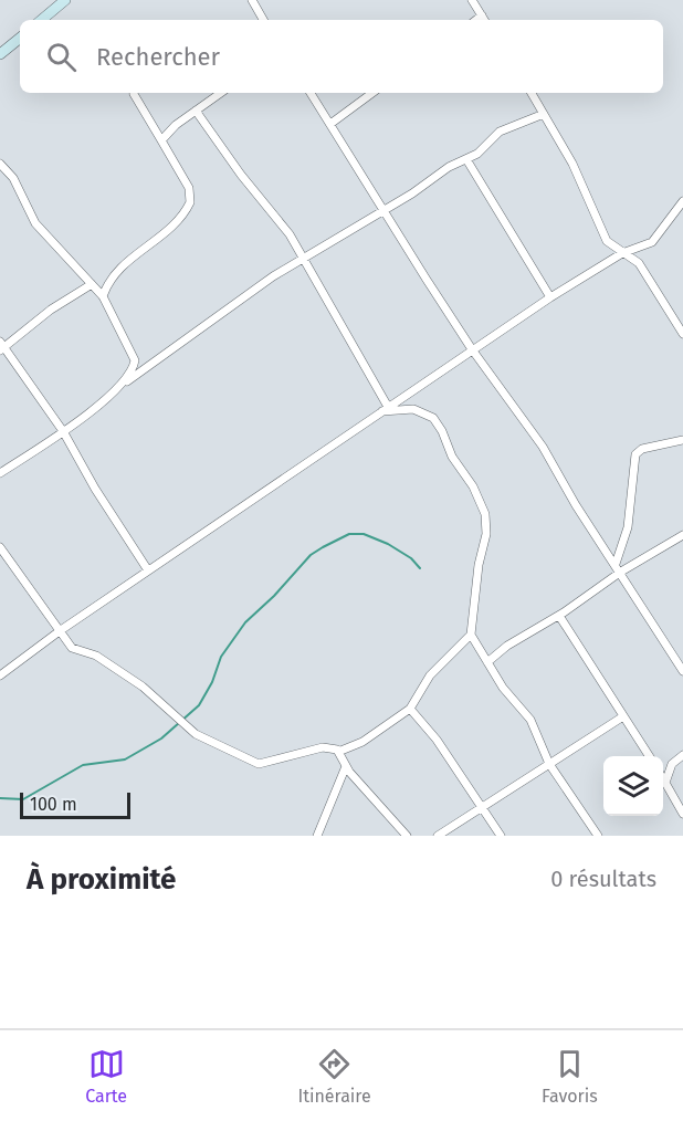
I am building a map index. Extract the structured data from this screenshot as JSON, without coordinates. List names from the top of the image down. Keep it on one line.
{"scale_bar":"100 m","page":{"search":"Rechercher","scale":"100 m","heading":["À proximité","0 résultats"],"nav":["Carte","Itinéraire","Favoris"]}}
